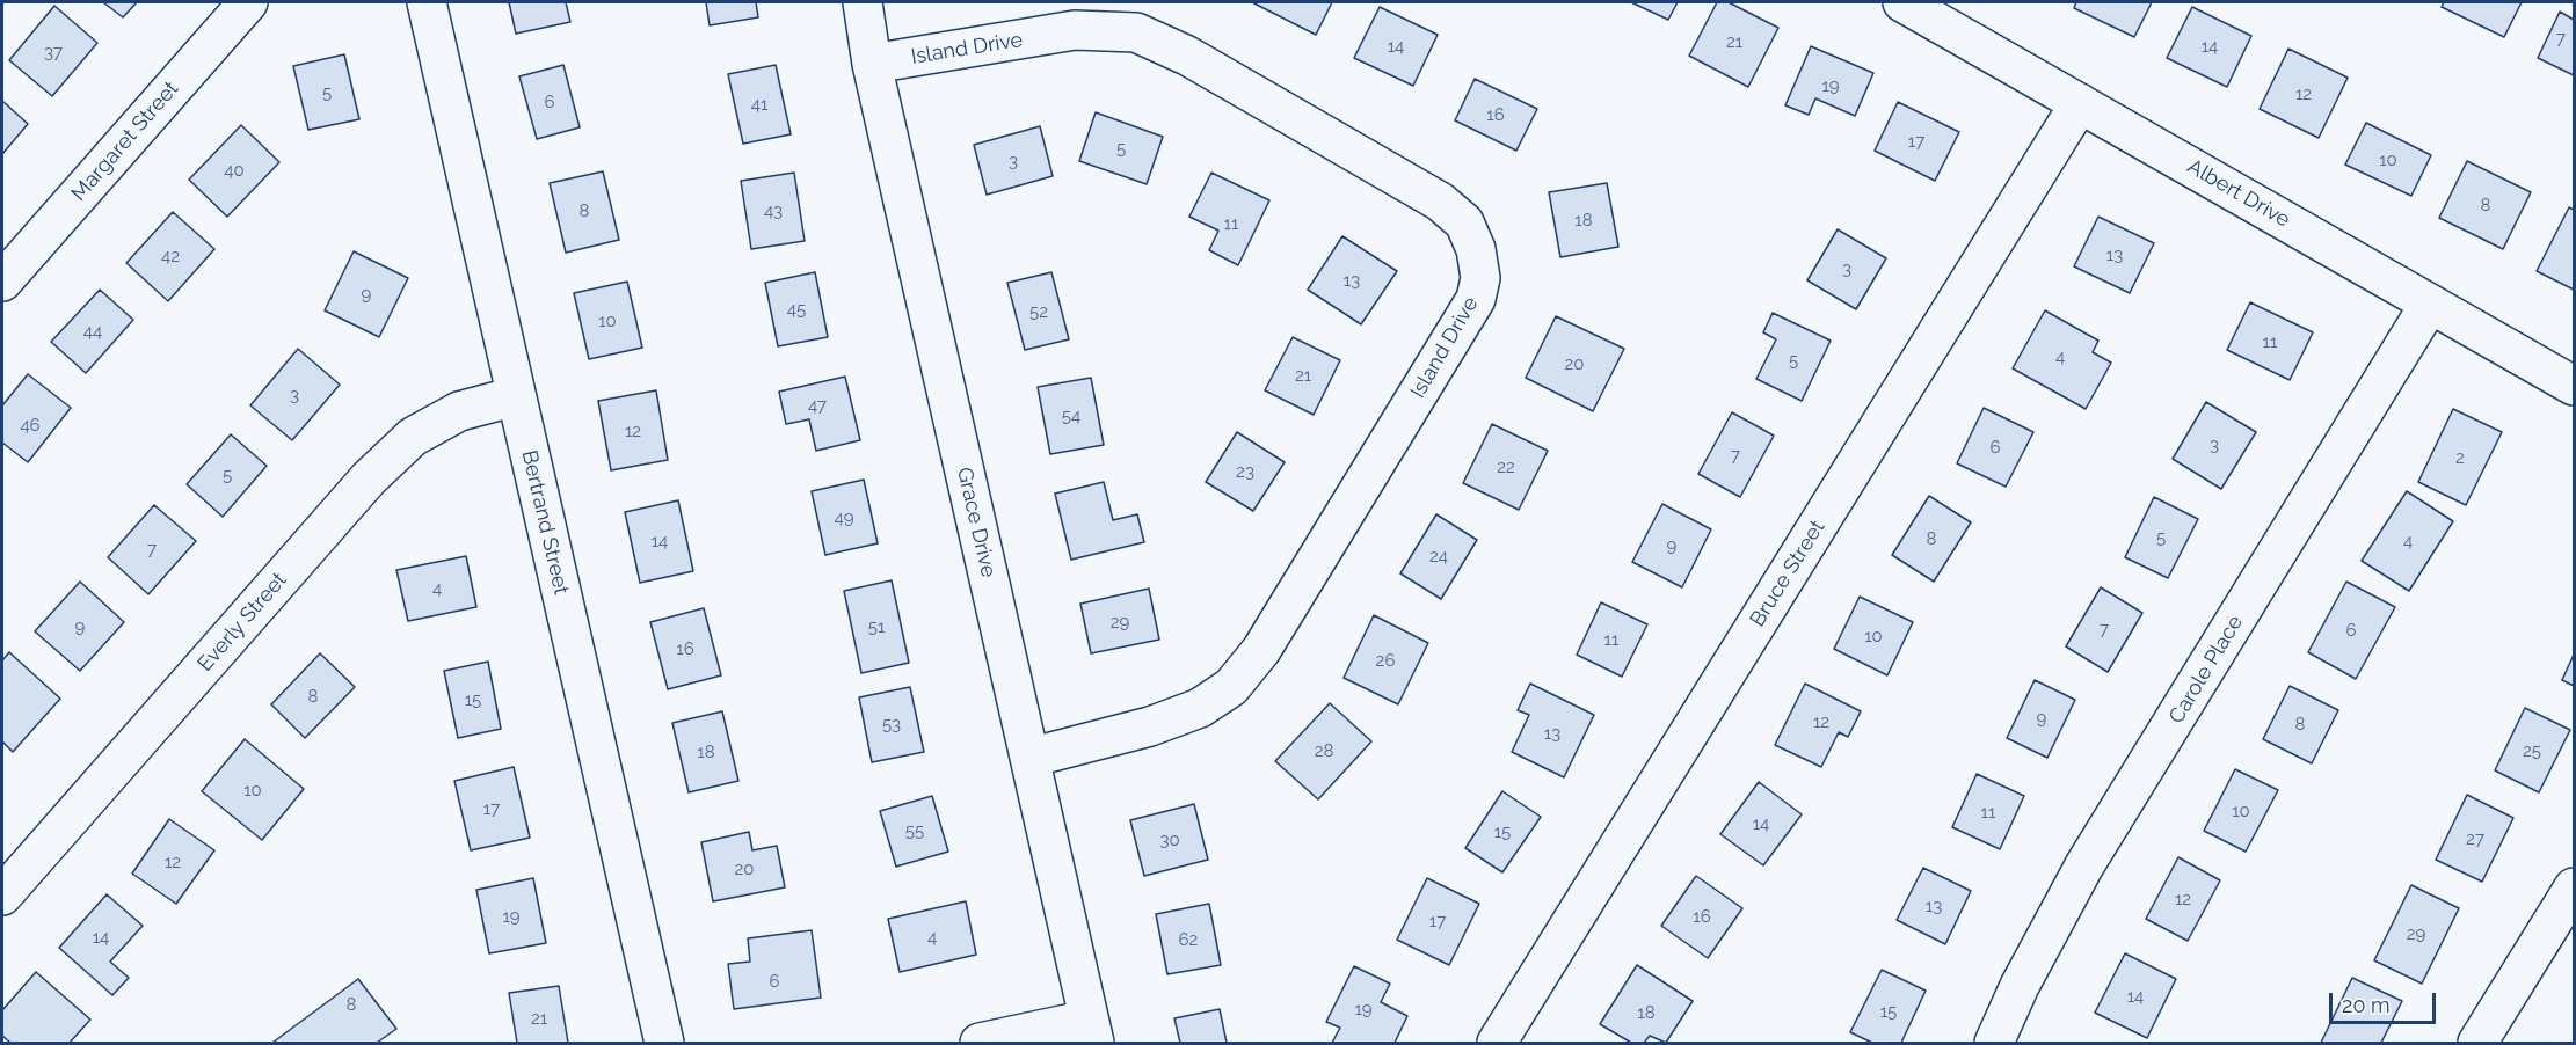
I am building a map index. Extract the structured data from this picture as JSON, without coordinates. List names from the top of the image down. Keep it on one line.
{"streets":{"street":["Island Drive","Margaret Street","Albert Drive","Bertrand Street","Grace Drive","Bruce Street","Everly Street","Carole Place"]},"crossings":[["Island Drive","Grace Drive"],["Albert Drive","Bruce Street"],["Albert Drive","Carole Place"],["Bertrand Street","Everly Street"]],"house_numbers":["7","21","14","14","37","19","5","12","6","41","16","17","5","10","3","40","8","8","43","18","11","13","42","3","13","9","45","52","10","44","11","4","5","20","21","3","47","54","46","12","3","6","7","2","22","23","5","49","5","8","14","4","9","7","24","4","29","9","51","7","6","10","11","16","26","8","15","9","12","53","8","13","28","25","18","10","17","10","11","14","55","15","27","30","12","20","12","13","19","16","17","29","14","4","62","6","14","8","19","15","18","21"],"scale_bar":"20 m"}
